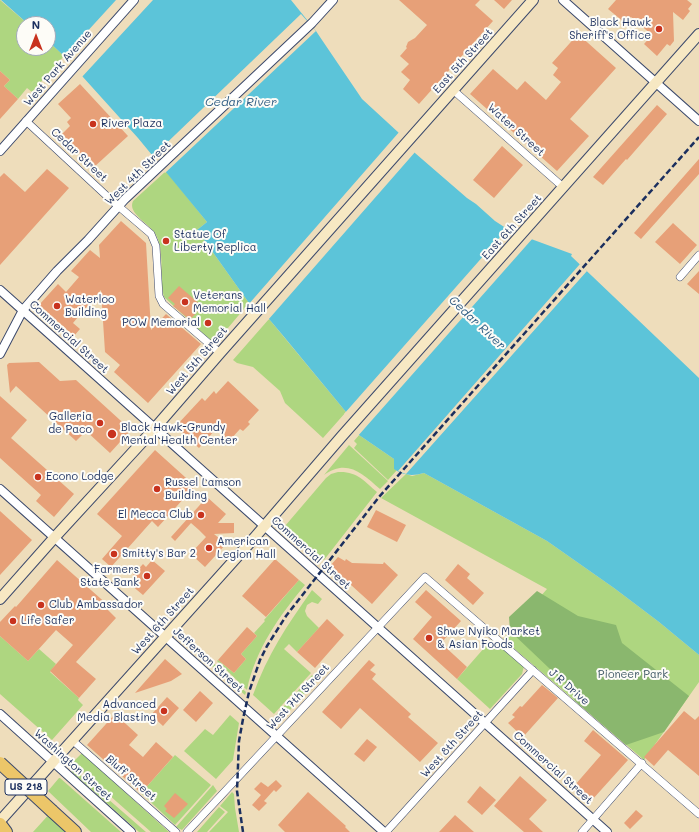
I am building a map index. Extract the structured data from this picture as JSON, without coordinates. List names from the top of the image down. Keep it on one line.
{"streets":{"highway":["US 218"],"main road":["East 5th Street","East 6th Street","West 5th Street","West 6th Street"],"street":["West Park Avenue","Water Street","Cedar Street","West 4th Street","Commercial Street","Jefferson Street","J R Drive","West 7th Street","West 8th Street","Washington Street","Bluff Street"]},"crossings":[["East 5th Street","Water Street"],["East 5th Street","West 5th Street"],["West Park Avenue","Cedar Street"],["Water Street","East 6th Street"],["Cedar Street","West 4th Street"],["Cedar Street","West 5th Street"],["West 4th Street","Commercial Street"],["East 6th Street","West 6th Street"],["Commercial Street","West 5th Street"],["Commercial Street","West 6th Street"],["Commercial Street","West 7th Street"],["Commercial Street","West 8th Street"],["West 5th Street","Jefferson Street"],["West 6th Street","Jefferson Street"],["West 6th Street","Washington Street"],["West 6th Street","Bluff Street"],["Jefferson Street","West 7th Street"],["Jefferson Street","West 8th Street"],["J R Drive","West 7th Street"],["J R Drive","West 8th Street"]],"water":["Cedar River"],"parks":["Pioneer Park"],"places":["Black Hawk Sheriff's Office","River Plaza","Statue Of Liberty Replica","Veterans Memorial Hall","Waterloo Building","POW Memorial","Galleria de Paco","Black Hawk-Grundy Mental Health Center","Econo Lodge","Russel Lamson Building","El Mecca Club","American Legion Hall","Smitty's Bar 2","Farmers State Bank","Club Ambassador","Life Safer","Shwe Nyiko Market & Asian Foods","Advanced Media Blasting"],"north":"top"}
